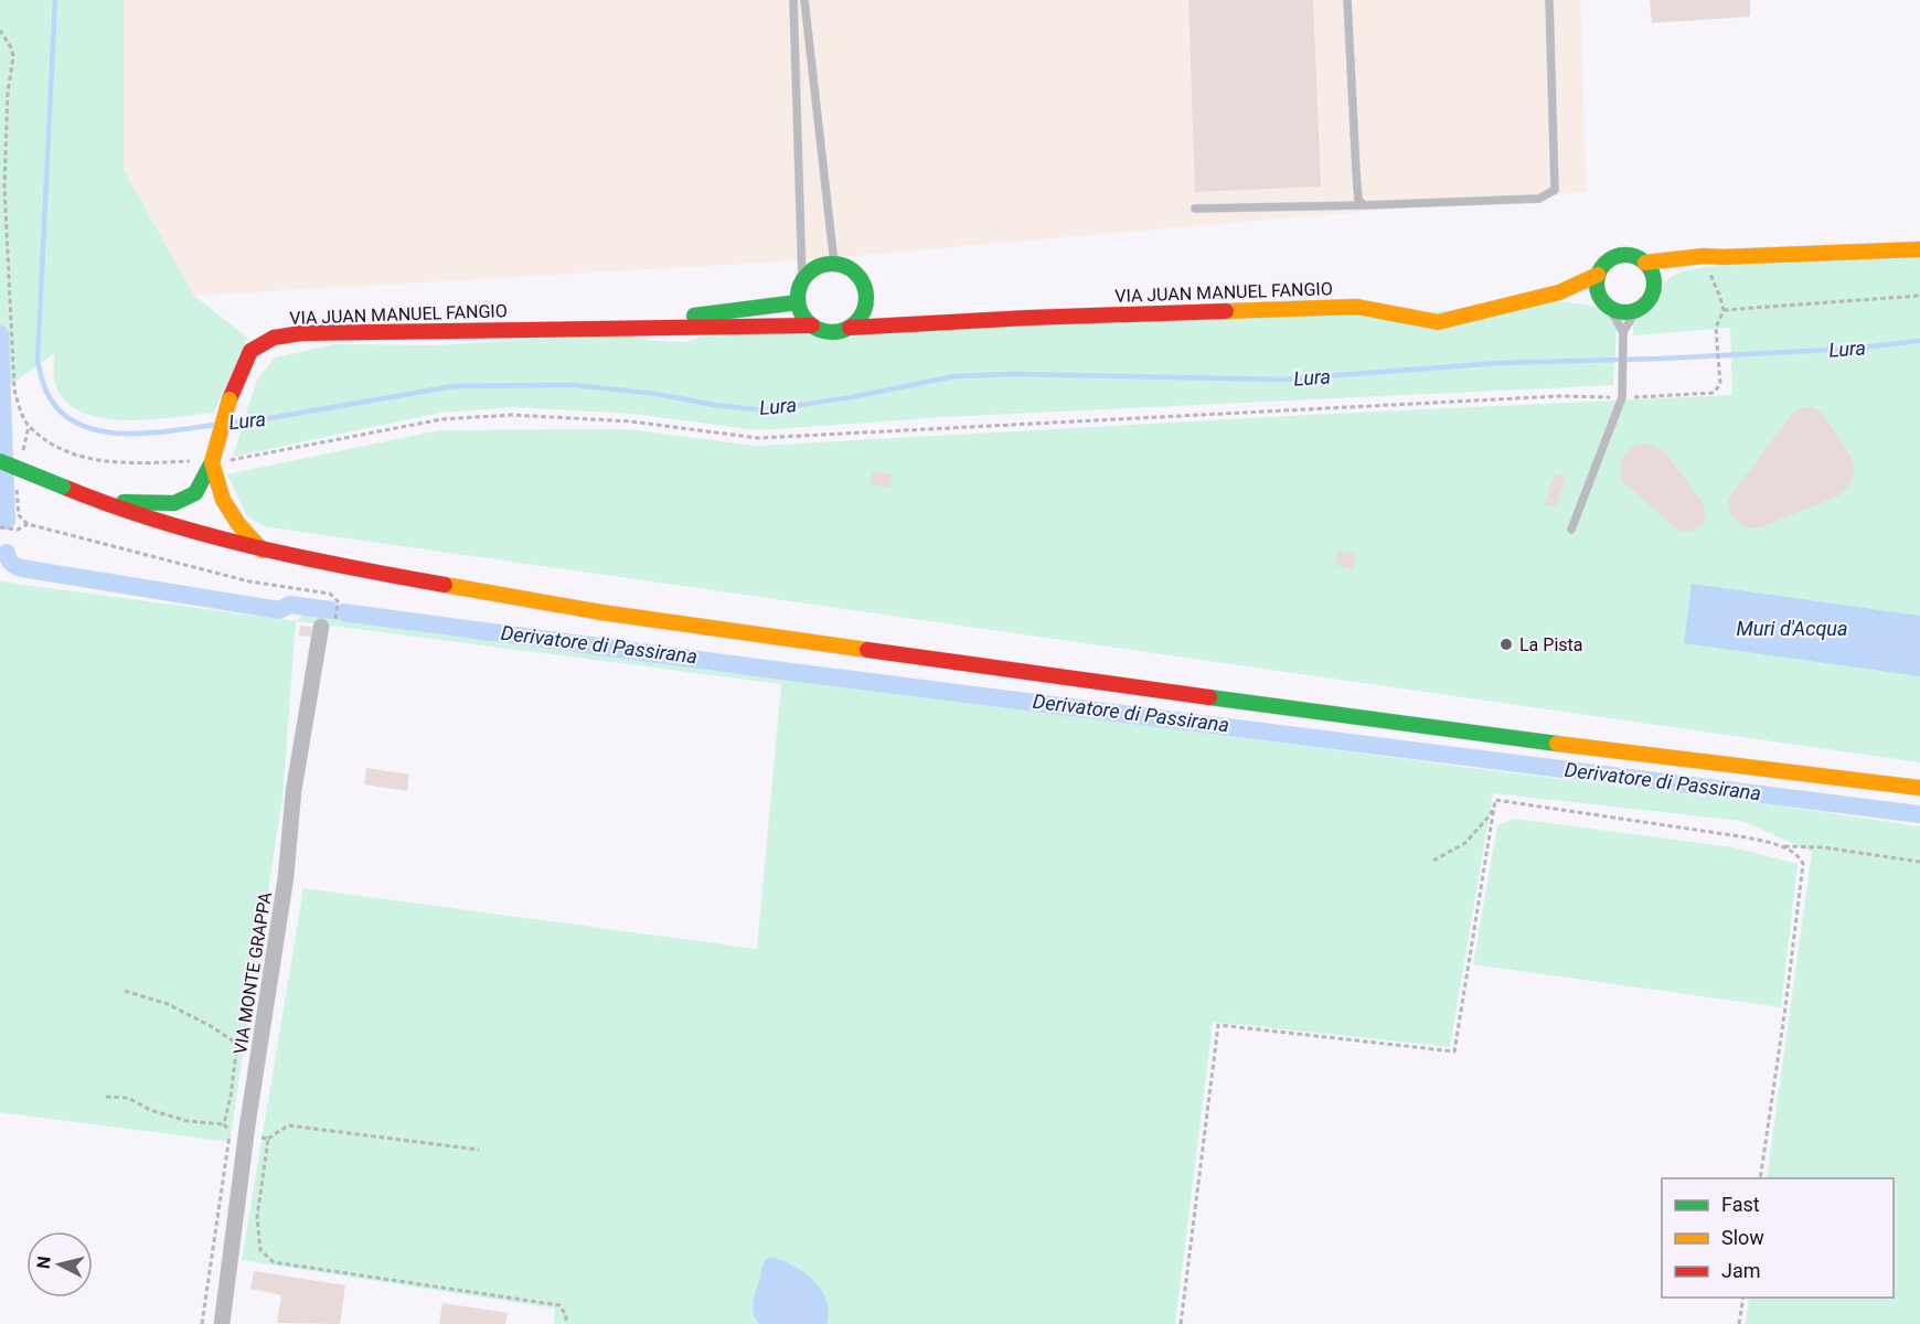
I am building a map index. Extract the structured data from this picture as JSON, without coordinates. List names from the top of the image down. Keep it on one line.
{"streets":{"street":["VIA JUAN MANUEL FANGIO","VIA MONTE GRAPPA"]},"water":["Lura","Muri d'Acqua","Derivatore di Passirana"],"places":["La Pista"],"legend":["Fast","Slow","Jam"],"north":"left"}
